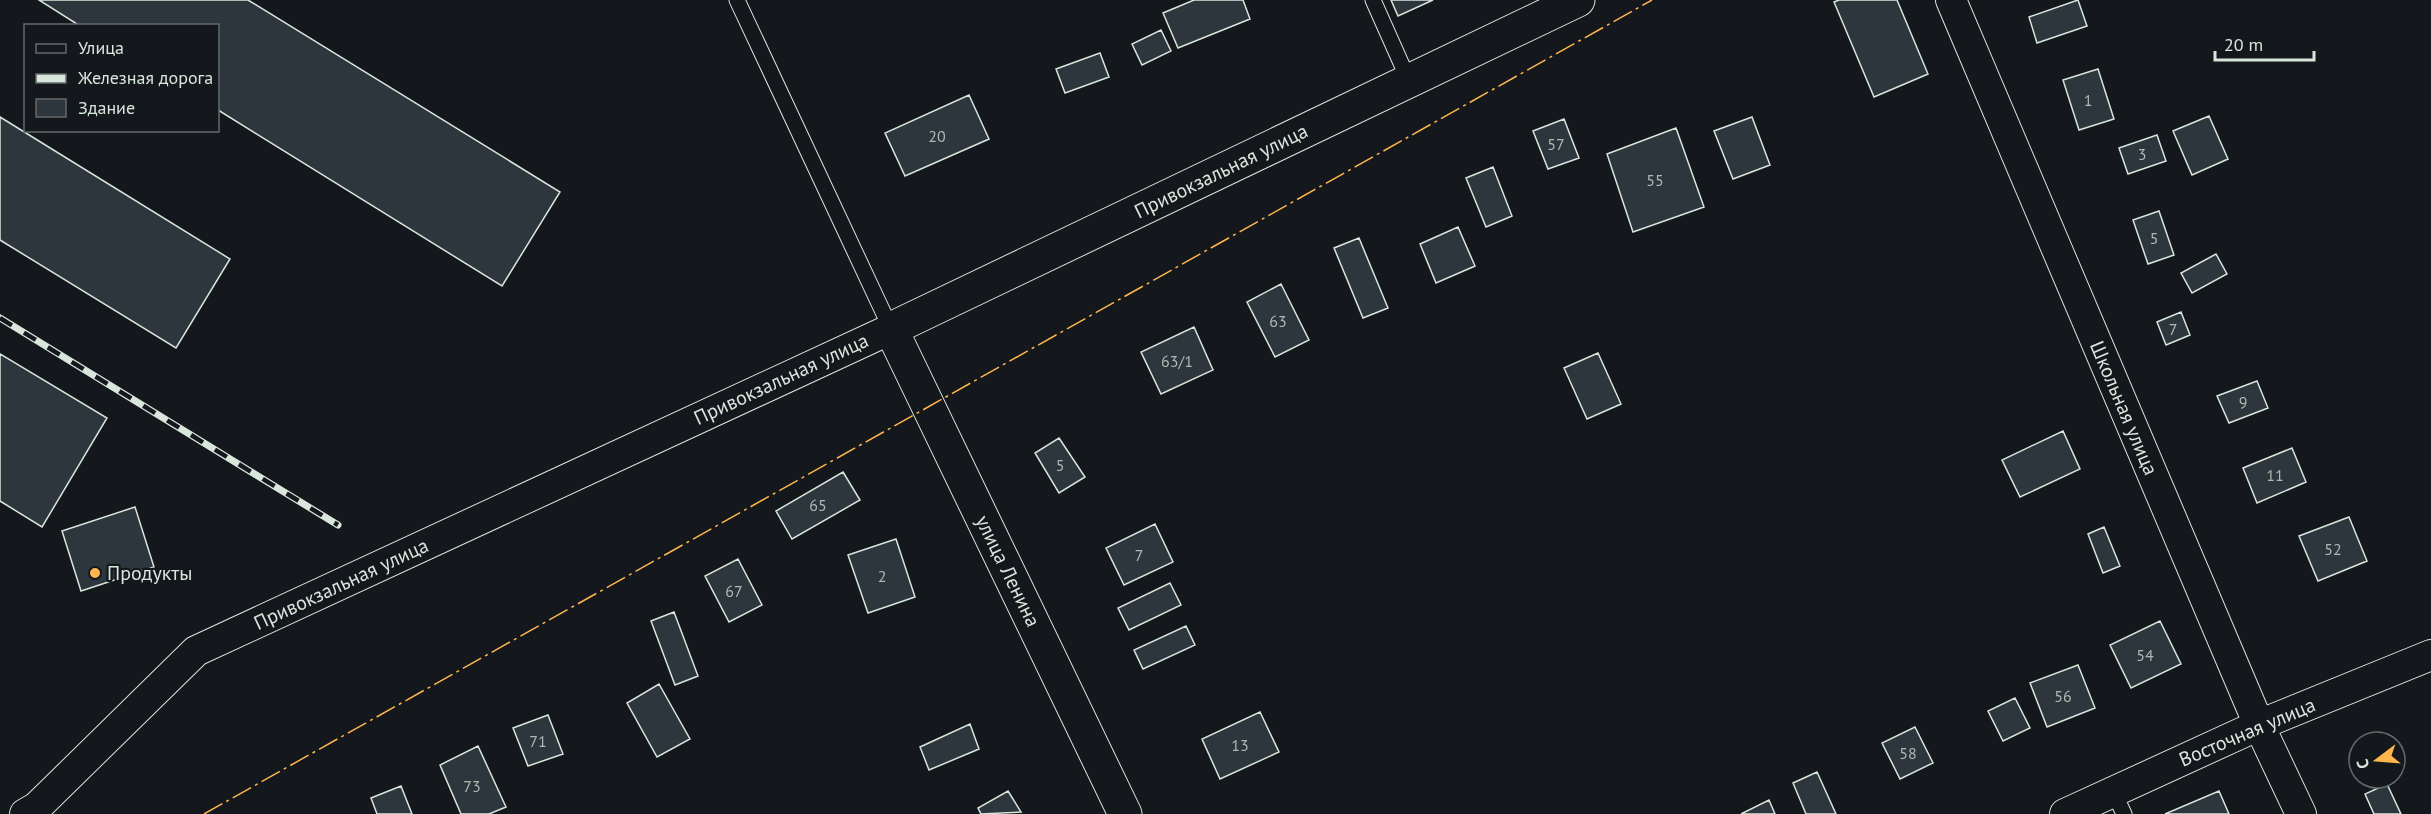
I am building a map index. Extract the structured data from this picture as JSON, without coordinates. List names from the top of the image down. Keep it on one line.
{"streets":{"street":["Привокзальная улица","Школьная улица","улица Ленина","Восточная улица"]},"crossings":[["Привокзальная улица","улица Ленина"],["Школьная улица","Восточная улица"]],"places":["Продукты"],"house_numbers":["1","20","57","3","55","5","63","7","63/1","9","5","11","65","52","7","2","67","54","56","71","13","58","73"],"legend":["Улица","Железная дорога","Здание"],"scale_bar":"20 m","north":"left"}
